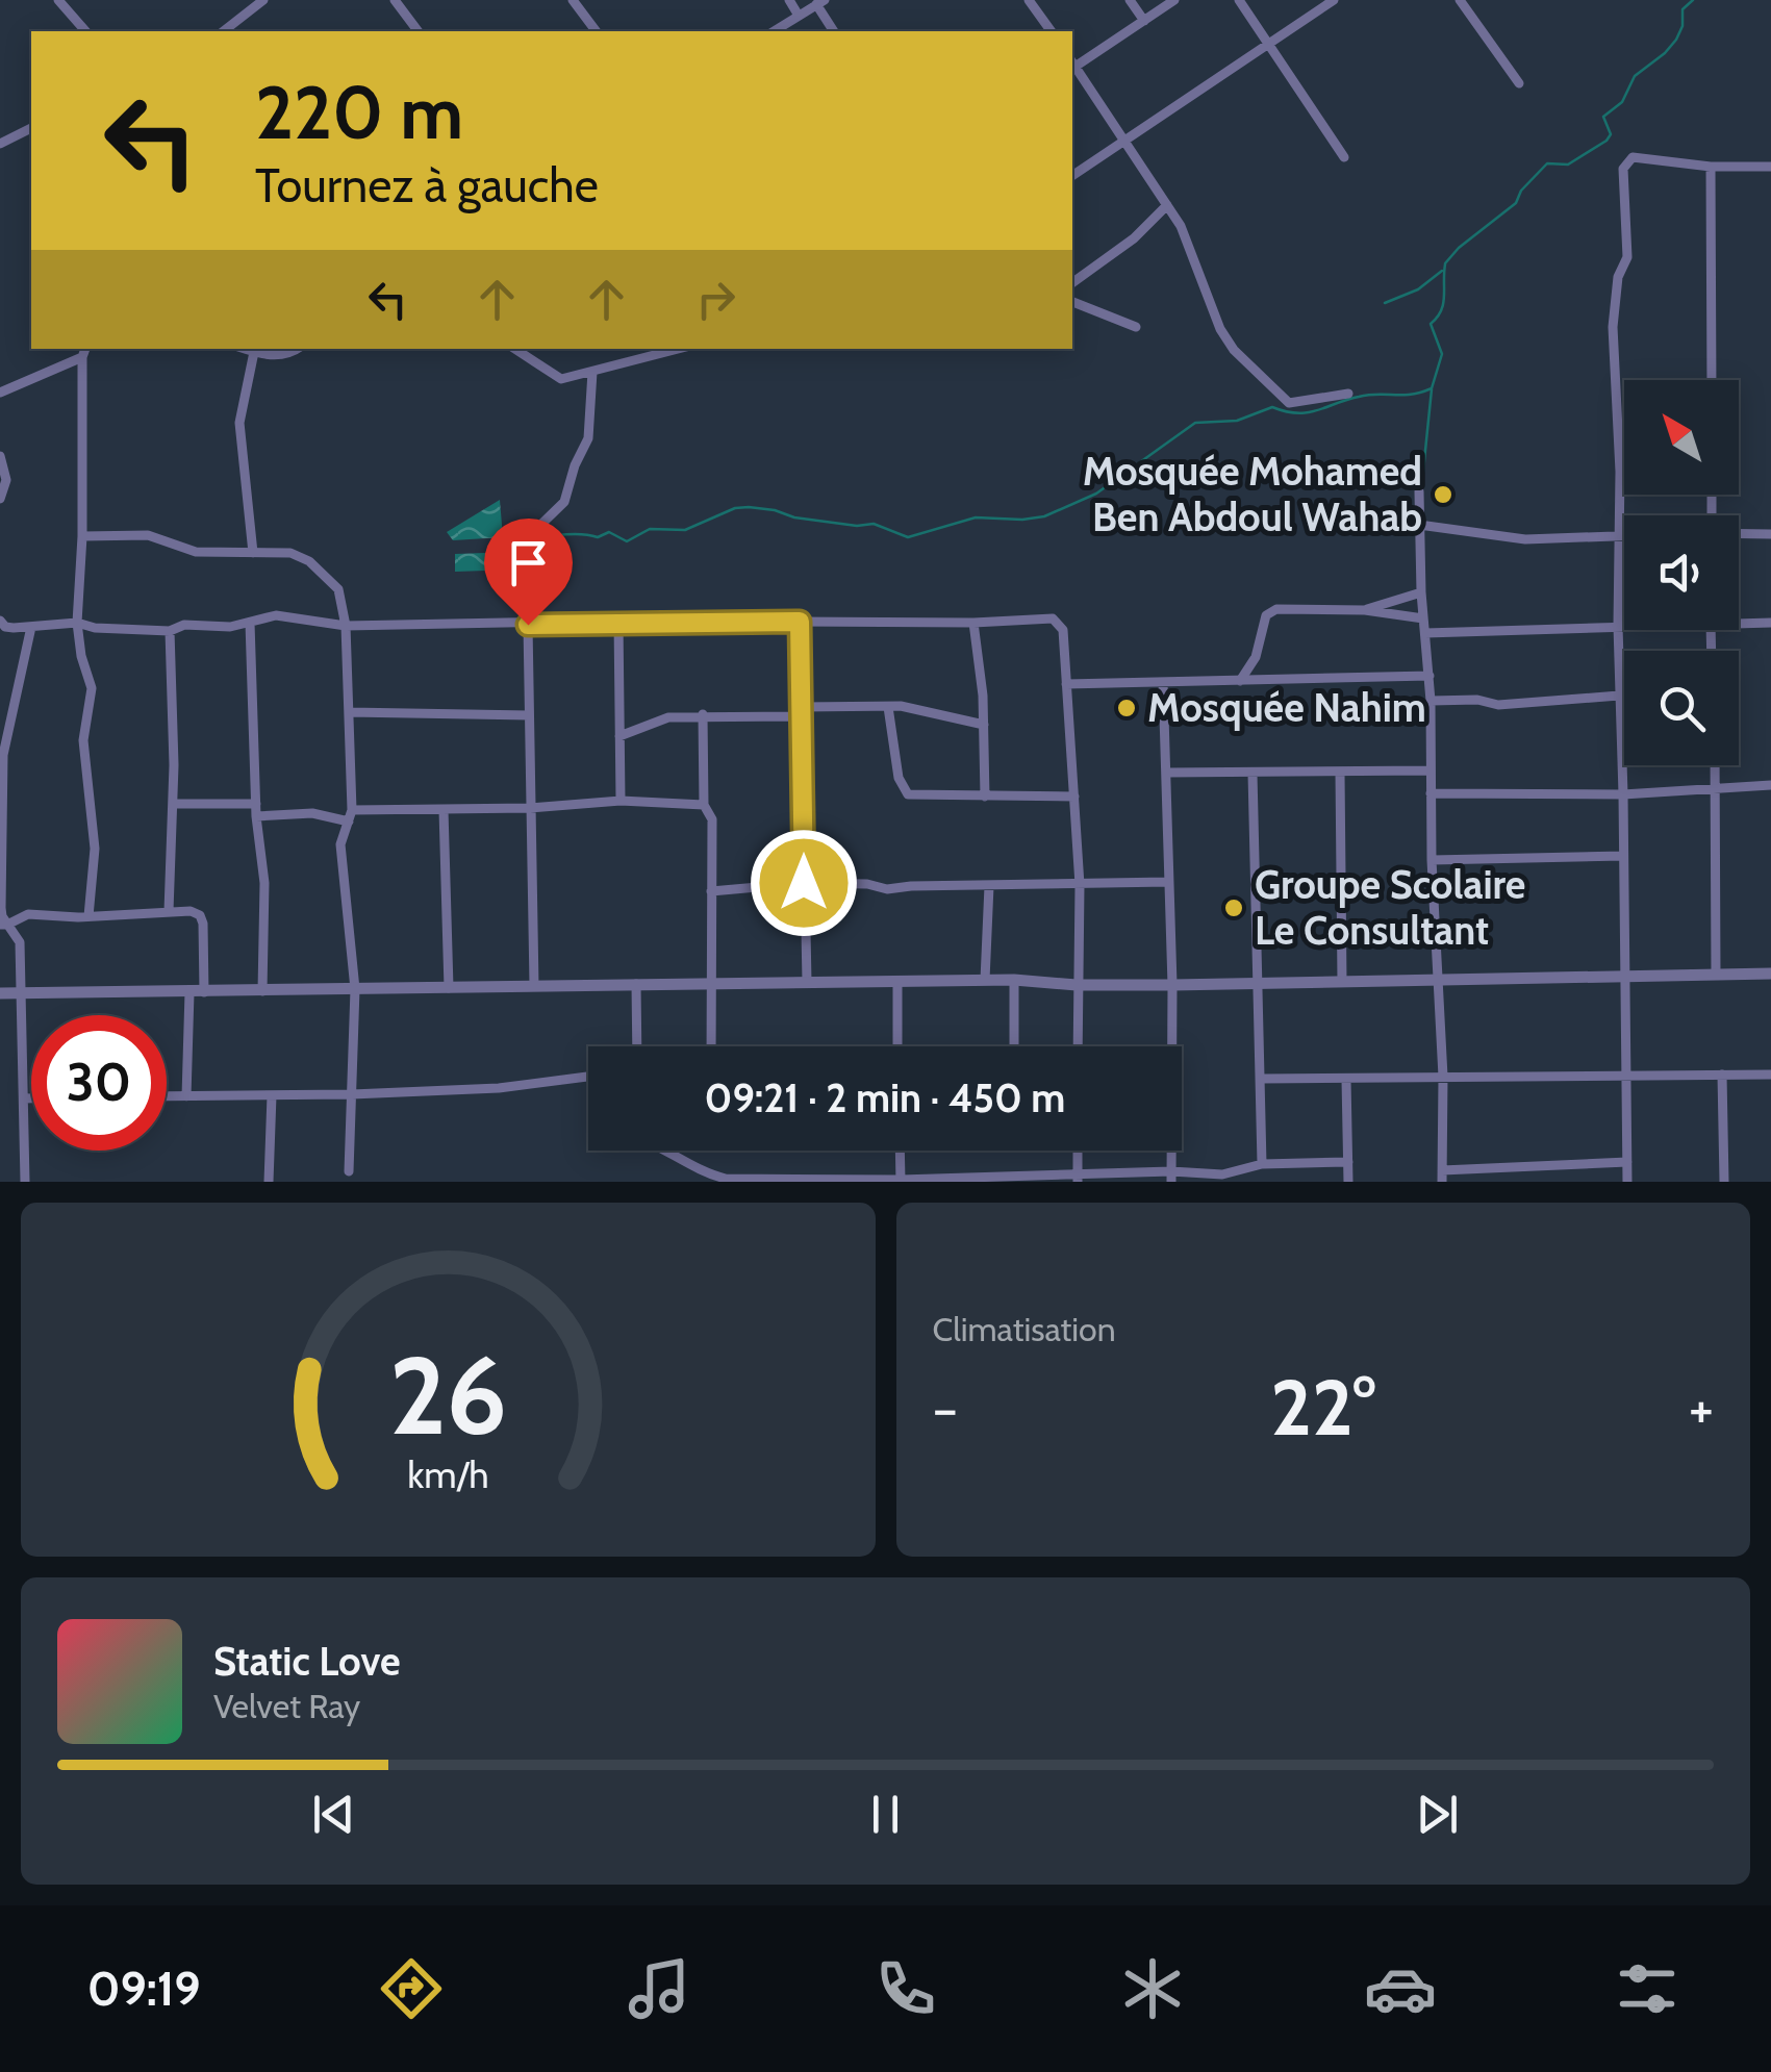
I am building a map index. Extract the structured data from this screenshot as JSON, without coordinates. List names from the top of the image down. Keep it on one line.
{"places":["Mosquée Mohamed Ben Abdoul Wahab","Mosquée Nahim","Groupe Scolaire Le Consultant"],"north":"top left","page":{"turn":["220 m","Tournez à gauche"],"limit":"30","trip":"09:21 · 2 min · 450 m","tile":"Climatisation","heat":["−","22°","+"],"song":["Static Love","Velvet Ray"],"tabs":"09:19","gauge":["26","km/h"]}}
